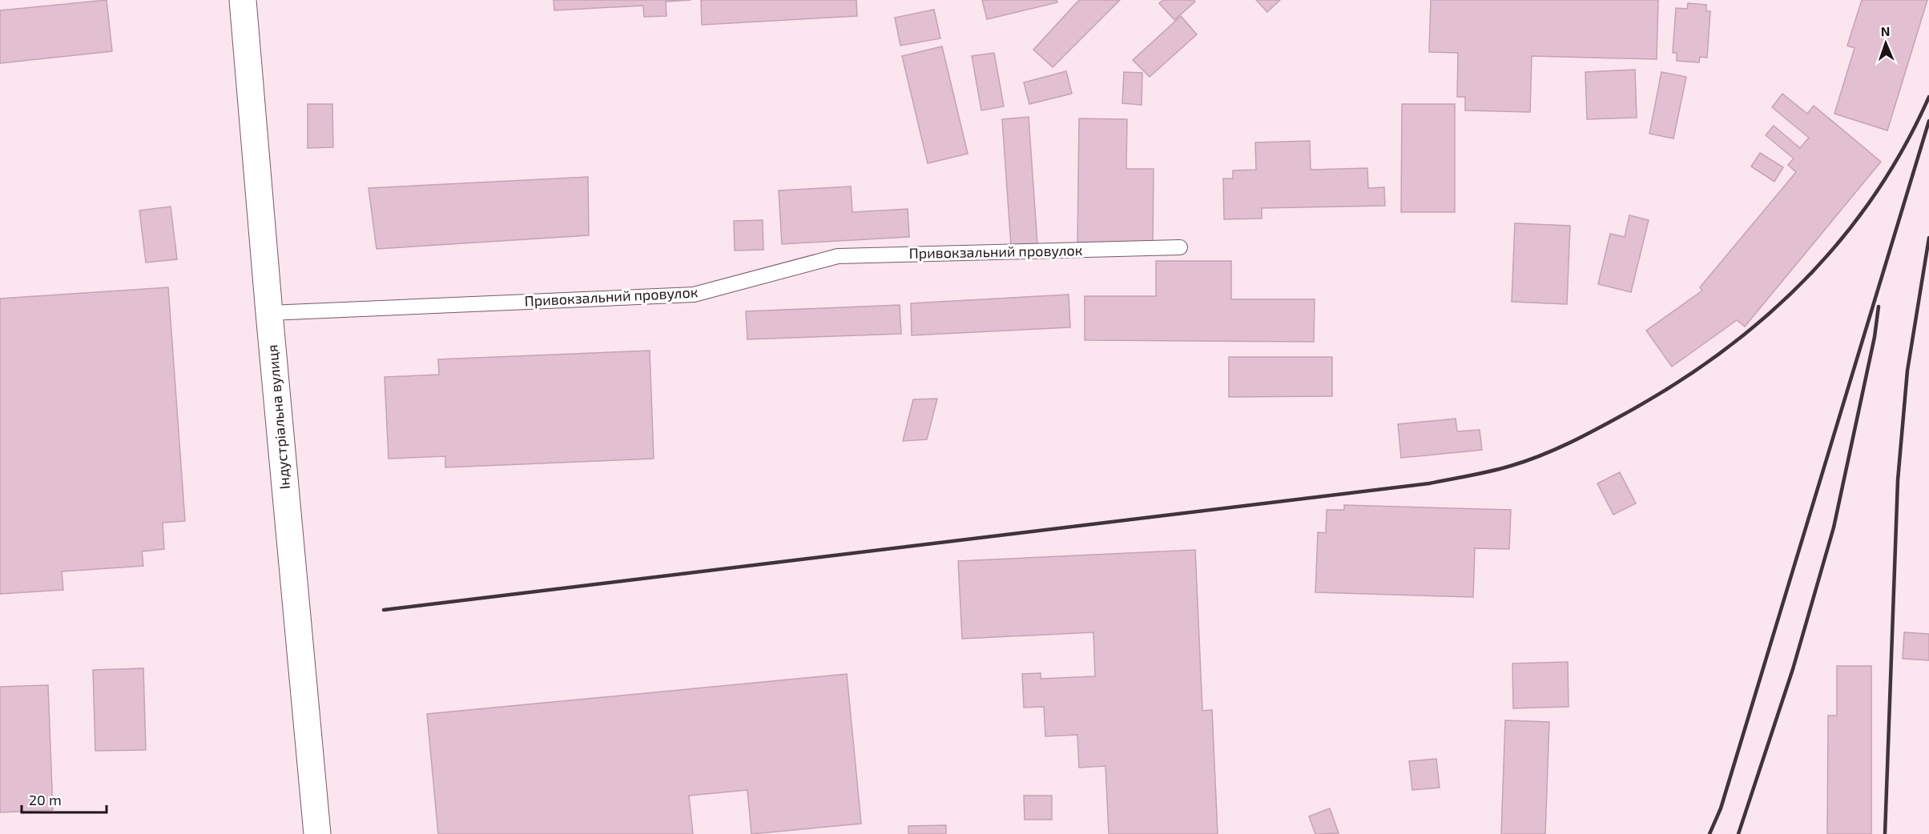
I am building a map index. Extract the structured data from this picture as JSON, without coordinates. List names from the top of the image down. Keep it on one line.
{"streets":{"street":["Індустріальна вулиця"],"lane":["Привокзальний провулок"]},"crossings":[["Привокзальний провулок","Індустріальна вулиця"]],"scale_bar":"20 m","north":"top"}
